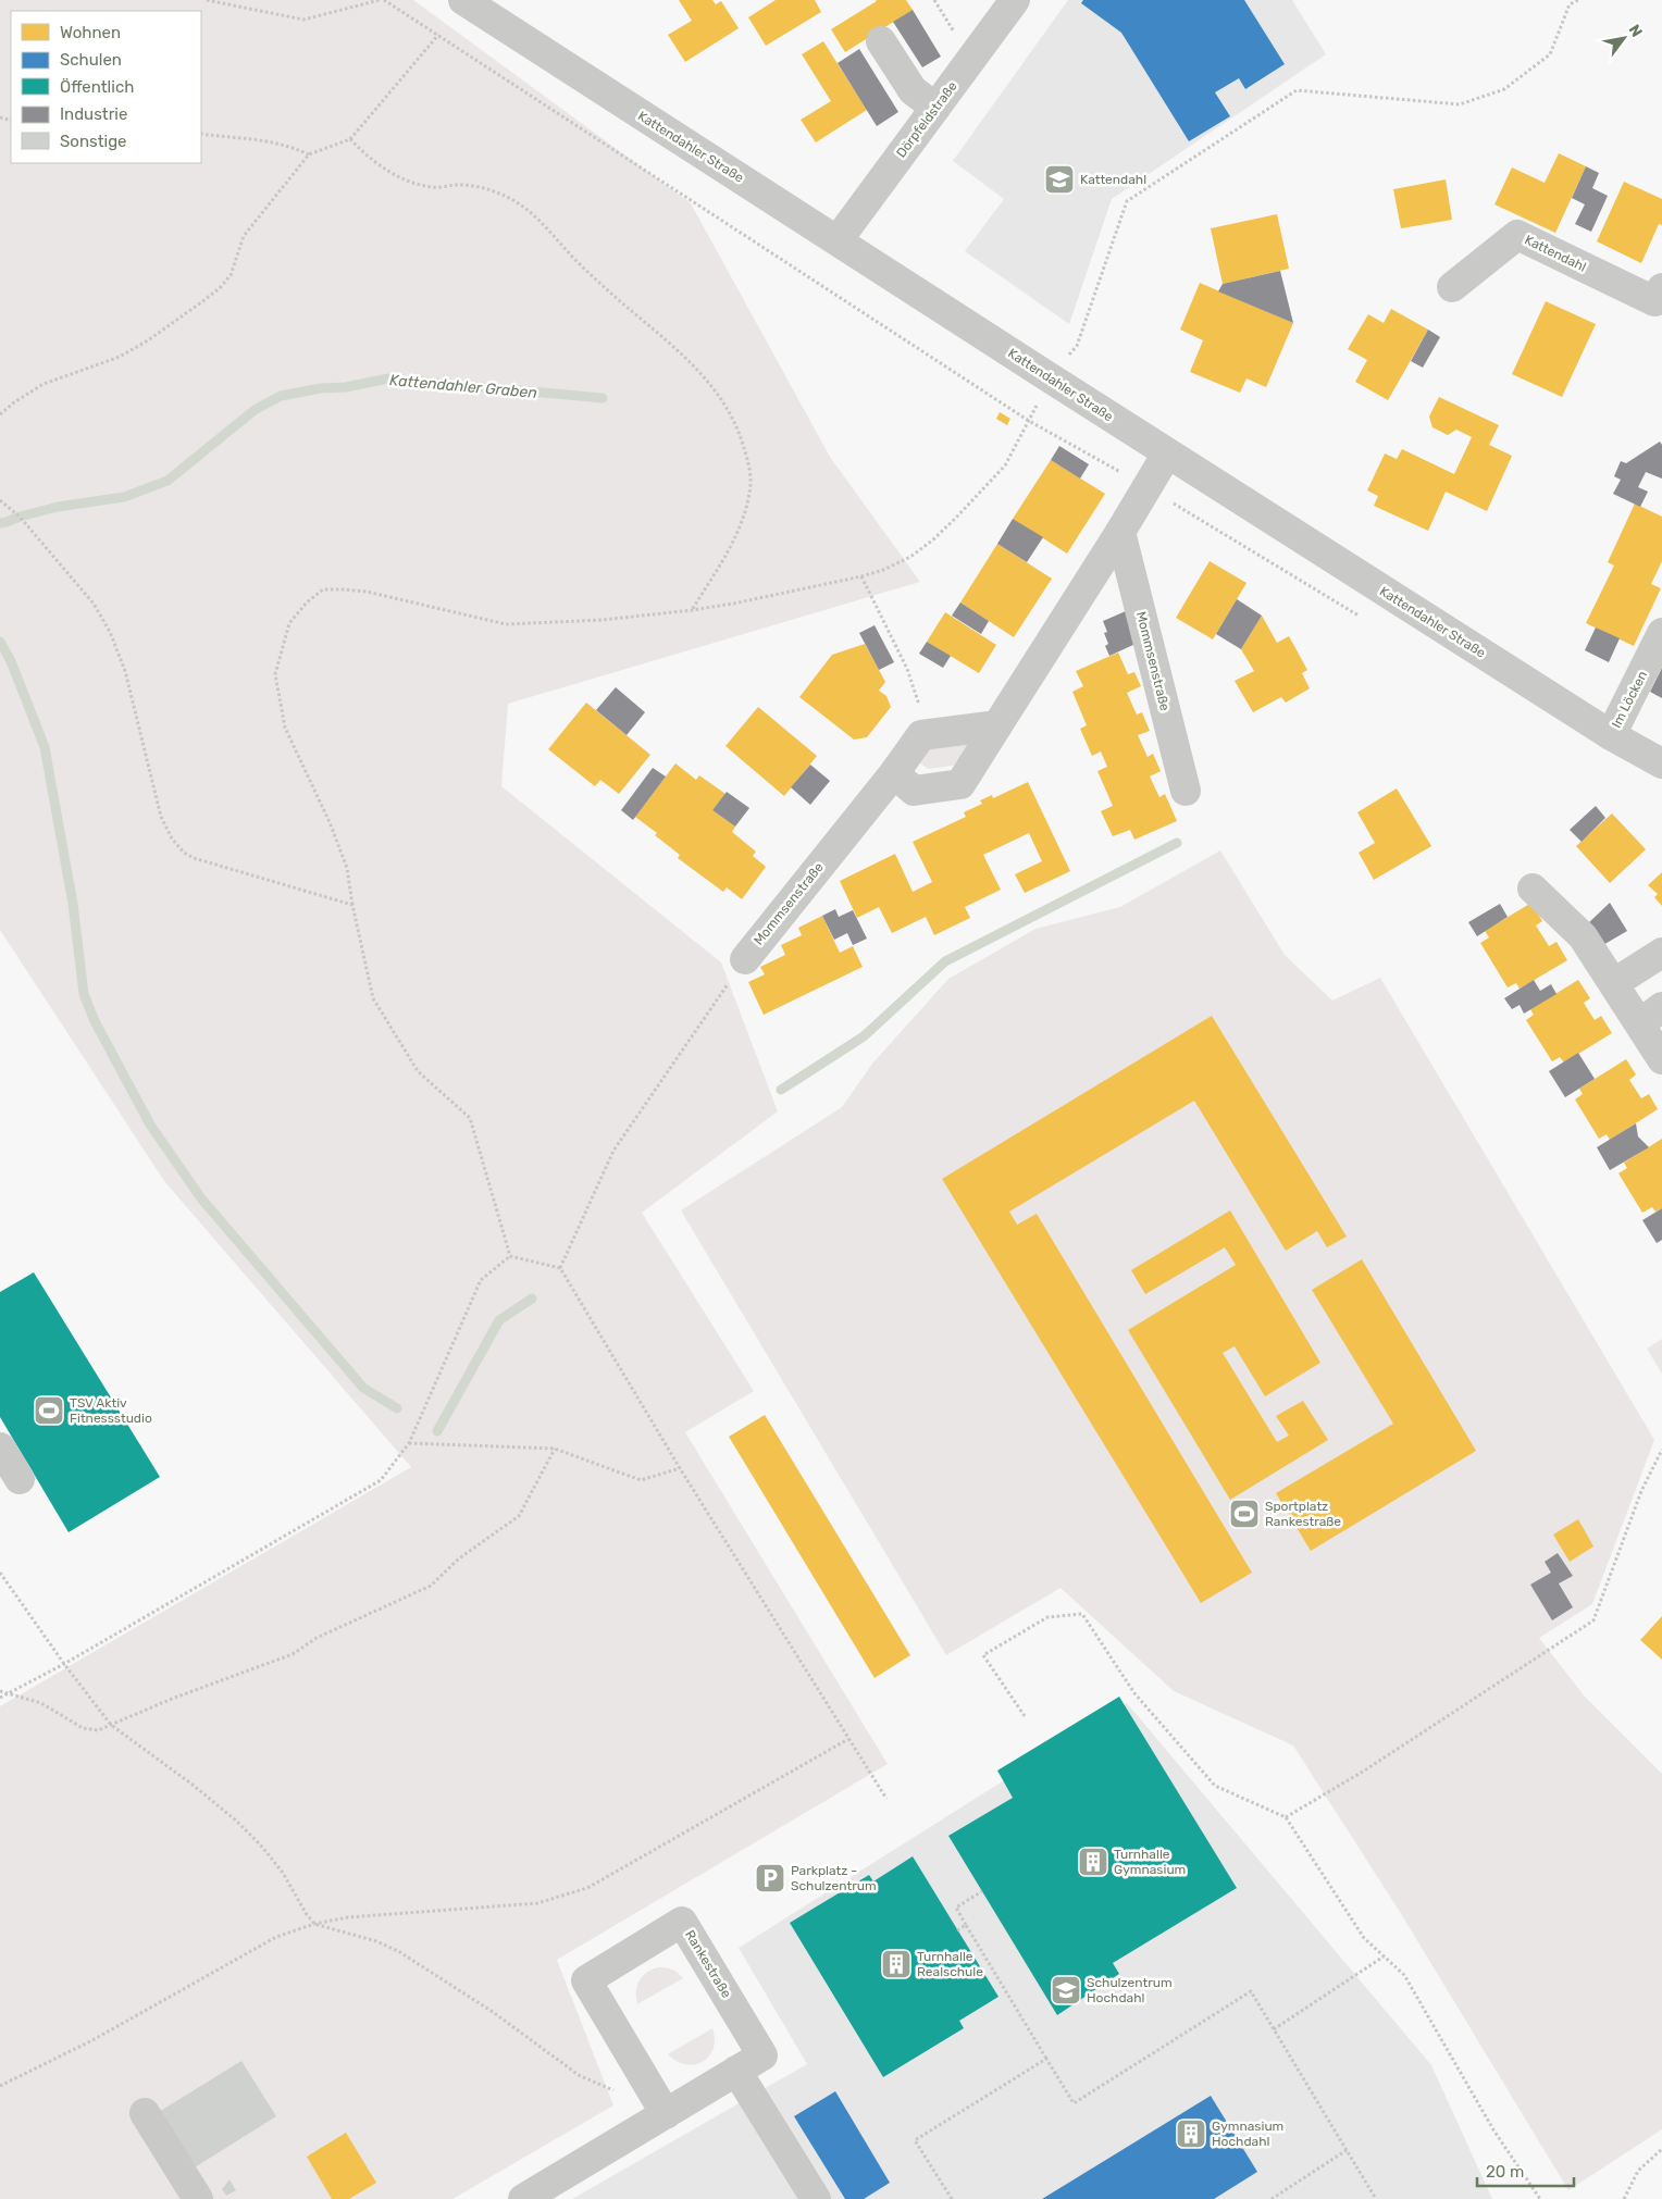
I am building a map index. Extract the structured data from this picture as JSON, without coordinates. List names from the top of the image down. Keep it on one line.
{"streets":{"street":["Dörpfeldstraße","Kattendahler Straße","Kattendahl","Mommsenstraße","Im Löcken","Rankestraße"]},"crossings":[["Dörpfeldstraße","Kattendahler Straße"],["Kattendahler Straße","Im Löcken"]],"water":["Kattendahler Graben"],"places":{"school or university":["Kattendahl","Schulzentrum Hochdahl"],"sports":["TSV Aktiv Fitnessstudio","Sportplatz Rankestraße"],"building":["Turnhalle Gymnasium","Turnhalle Realschule","Gymnasium Hochdahl"],"parking":["Parkplatz - Schulzentrum"]},"legend":["Wohnen","Schulen","Öffentlich","Industrie","Sonstige"],"scale_bar":"20 m","north":"top right"}
